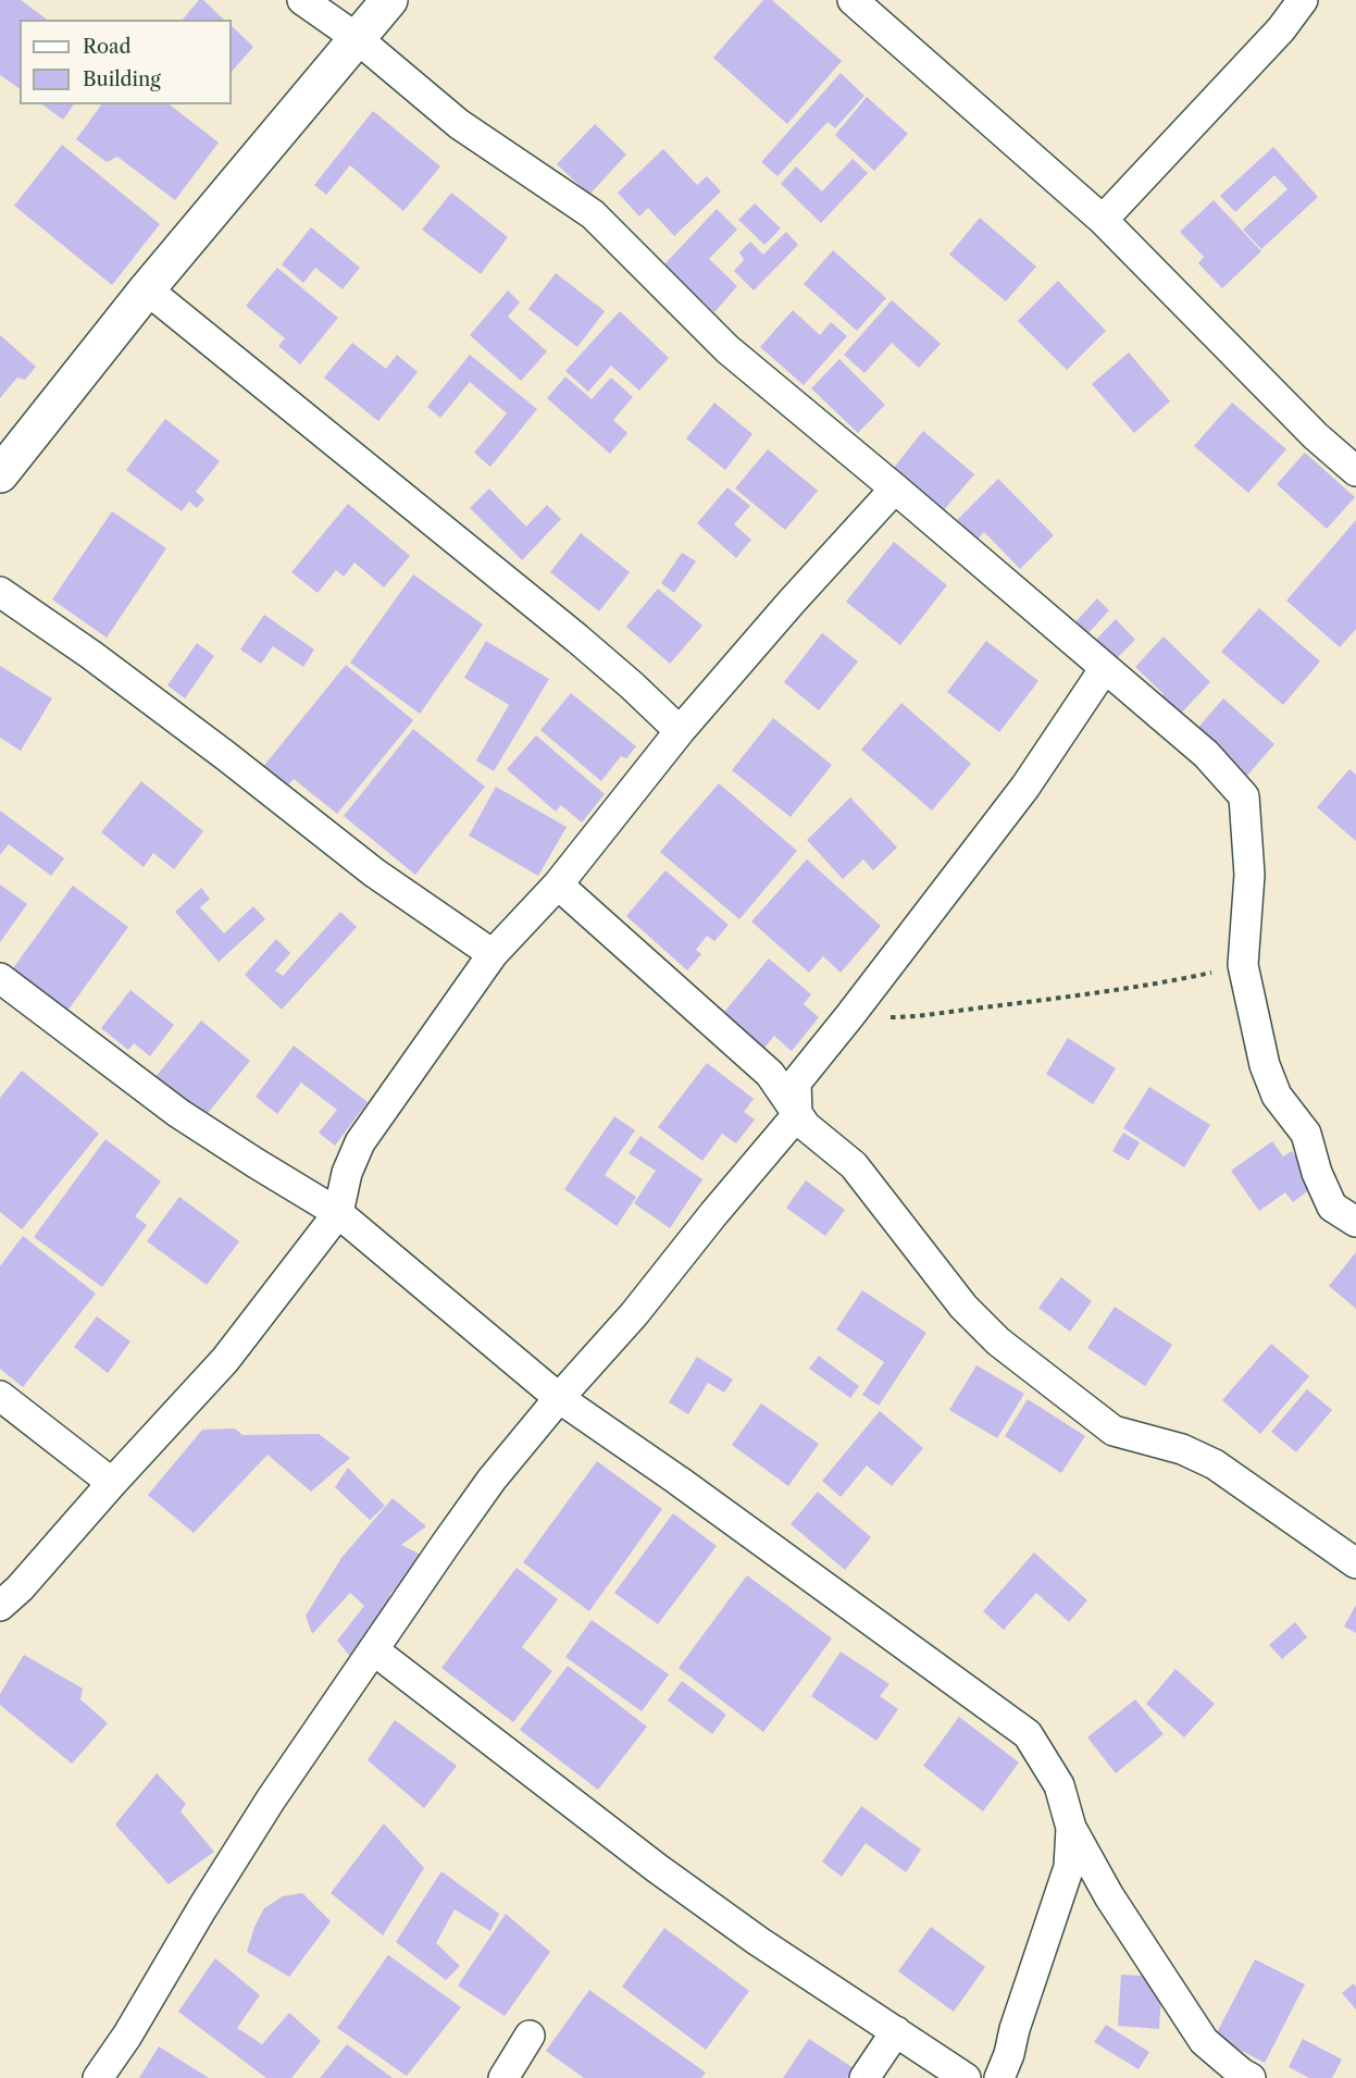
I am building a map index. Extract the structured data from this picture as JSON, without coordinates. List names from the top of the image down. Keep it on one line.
{"legend":["Road","Building"]}
